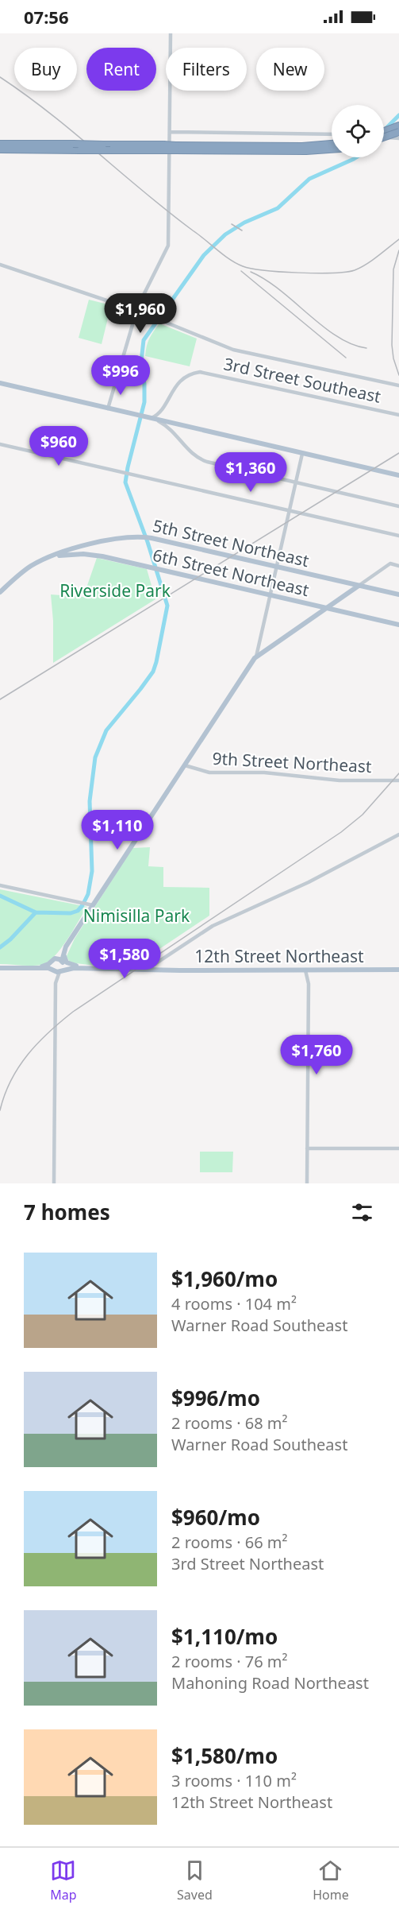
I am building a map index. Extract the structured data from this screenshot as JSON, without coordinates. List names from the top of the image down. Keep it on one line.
{"streets":{"main road":["5th Street Northeast","6th Street Northeast","12th Street Northeast"],"street":["3rd Street Southeast","9th Street Northeast"]},"crossings":[["5th Street Northeast","6th Street Northeast"]],"parks":["Riverside Park","Nimisilla Park"],"page":{"status":"07:56","chip":["Buy","Rent","Filters","New"],"price":["$1,960","$996","$960","$1,360","$1,110","$1,580","$1,760"],"heading":"7 homes","list":[{"name":"$1,960/mo","note":"4 rooms · 104 m² · Warner Road Southeast"},{"name":"$996/mo","note":"2 rooms · 68 m² · Warner Road Southeast"},{"name":"$960/mo","note":"2 rooms · 66 m² · 3rd Street Northeast"},{"name":"$1,110/mo","note":"2 rooms · 76 m² · Mahoning Road Northeast"},{"name":"$1,580/mo","note":"3 rooms · 110 m² · 12th Street Northeast"}],"tabs":["Map","Saved","Home"]}}
